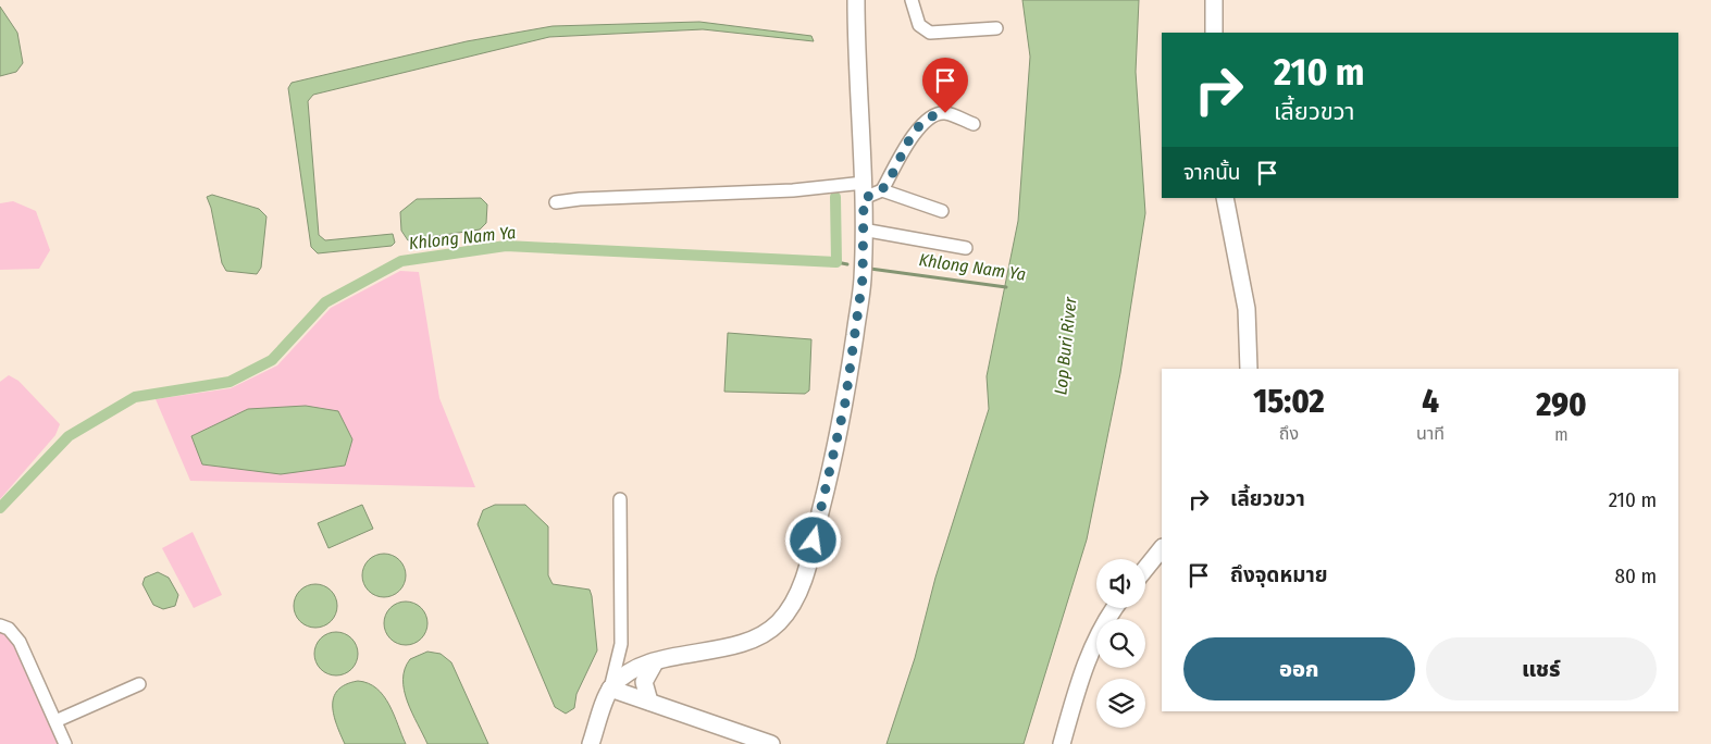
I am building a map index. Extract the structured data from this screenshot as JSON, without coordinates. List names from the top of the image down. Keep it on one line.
{"water":["Khlong Nam Ya","Lop Buri River"],"page":{"turn":["210 m","เลี้ยวขวา"],"then":"จากนั้น","eta":["15:02","ถึง","4","นาที","290","m"],"list":[{"name":"เลี้ยวขวา","value":"210 m"},{"name":"ถึงจุดหมาย","value":"80 m"}],"buttons":["ออก","แชร์"]}}
